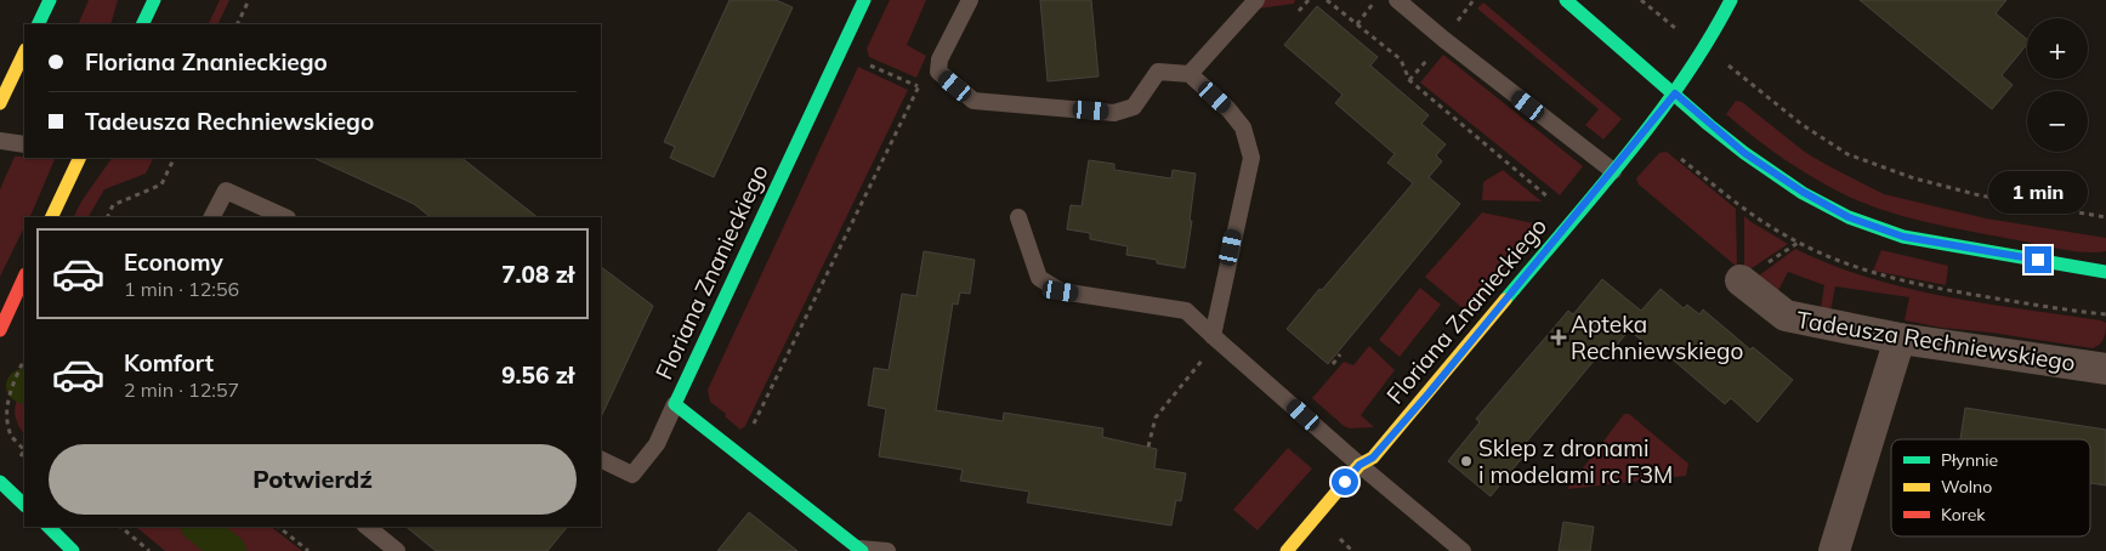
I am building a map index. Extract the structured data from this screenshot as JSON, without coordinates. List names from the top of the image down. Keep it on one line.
{"streets":{"street":["Floriana Znanieckiego","Tadeusza Rechniewskiego"]},"places":{"health":["Apteka Rechniewskiego"],"other":["Sklep z dronami i modelami rc F3M"]},"legend":["Płynnie","Wolno","Korek"],"page":{"map_buttons":["+","−"],"banner":["Floriana Znanieckiego","Tadeusza Rechniewskiego"],"bubble":"1 min","list":[{"name":"Economy","note":"1 min · 12:56","value":"7.08 zł"},{"name":"Komfort","note":"2 min · 12:57","value":"9.56 zł"}],"buttons":"Potwierdź"}}
